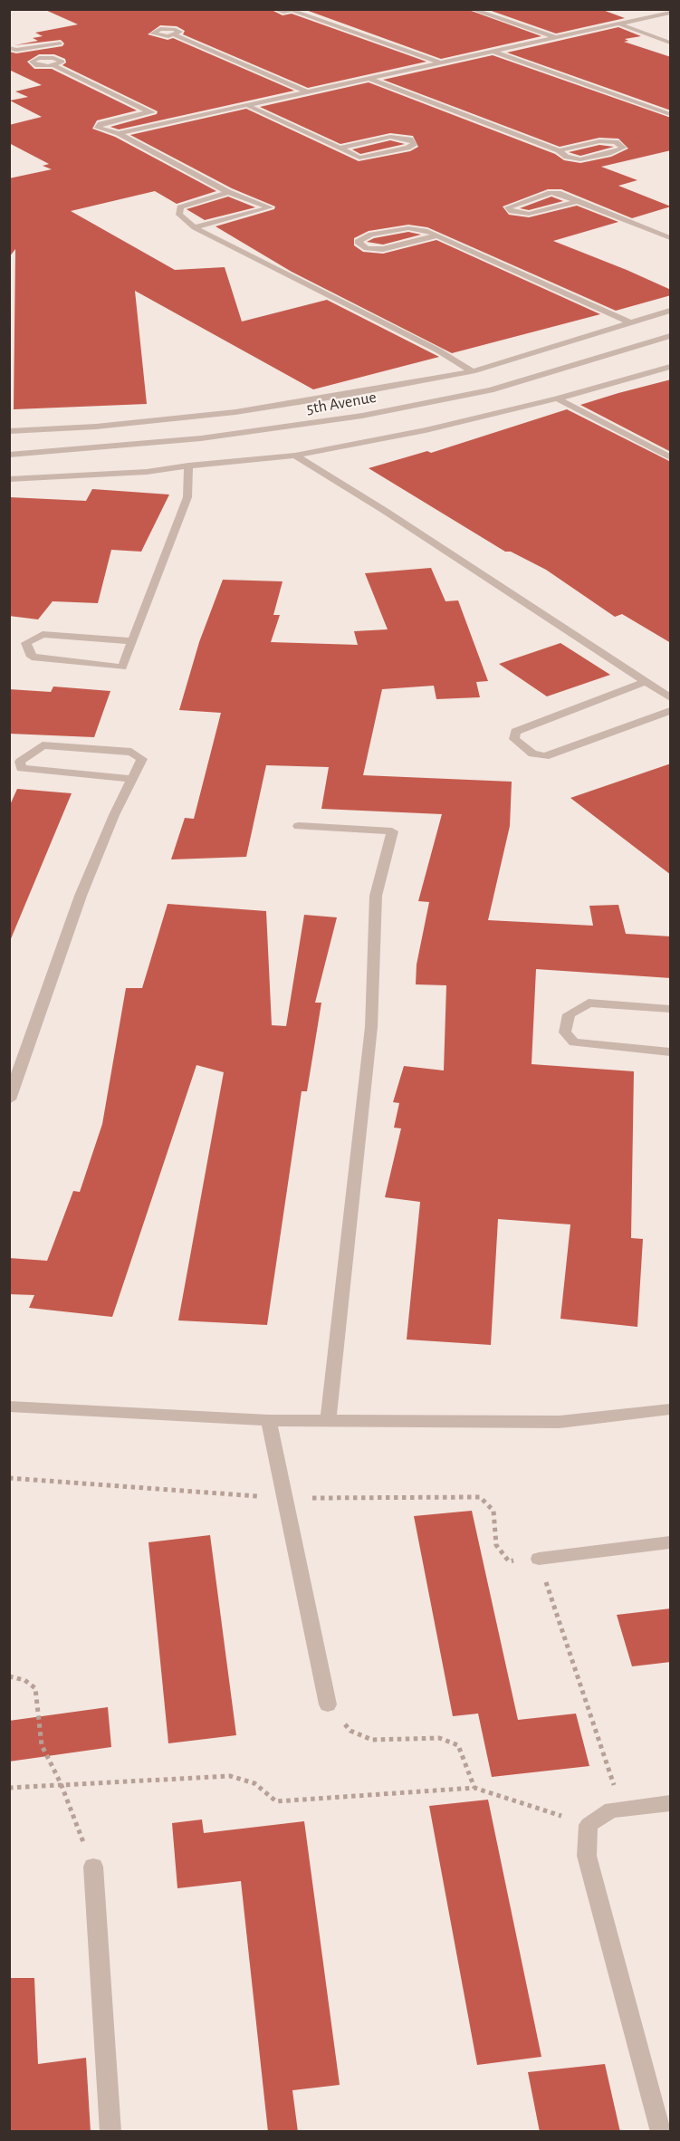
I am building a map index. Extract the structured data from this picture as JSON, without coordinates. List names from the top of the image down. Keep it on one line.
{"streets":{"street":["5th Avenue"]}}
